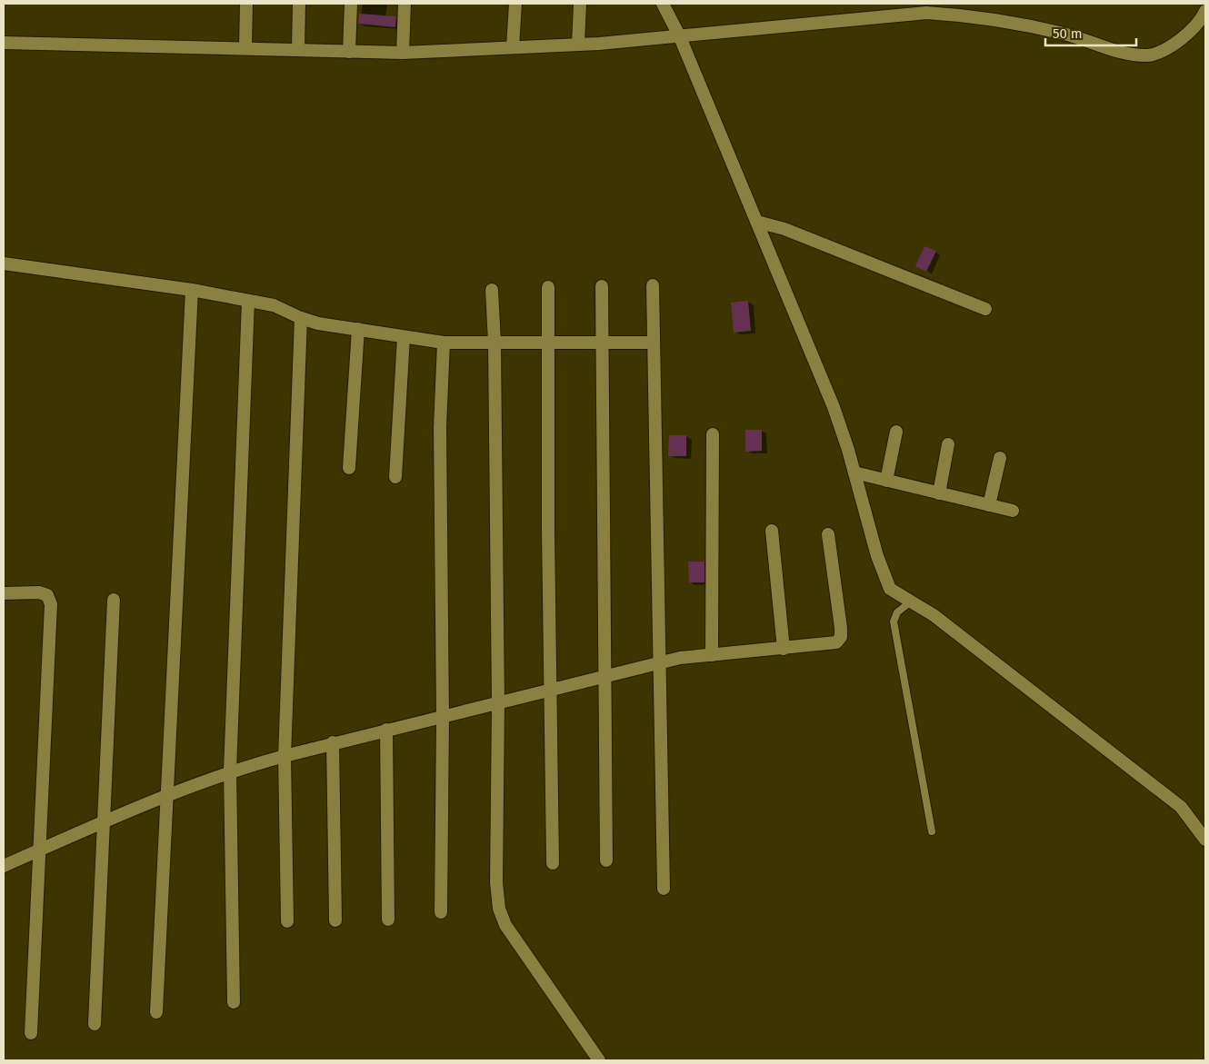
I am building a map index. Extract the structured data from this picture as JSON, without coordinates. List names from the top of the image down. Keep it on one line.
{"scale_bar":"50 m"}
